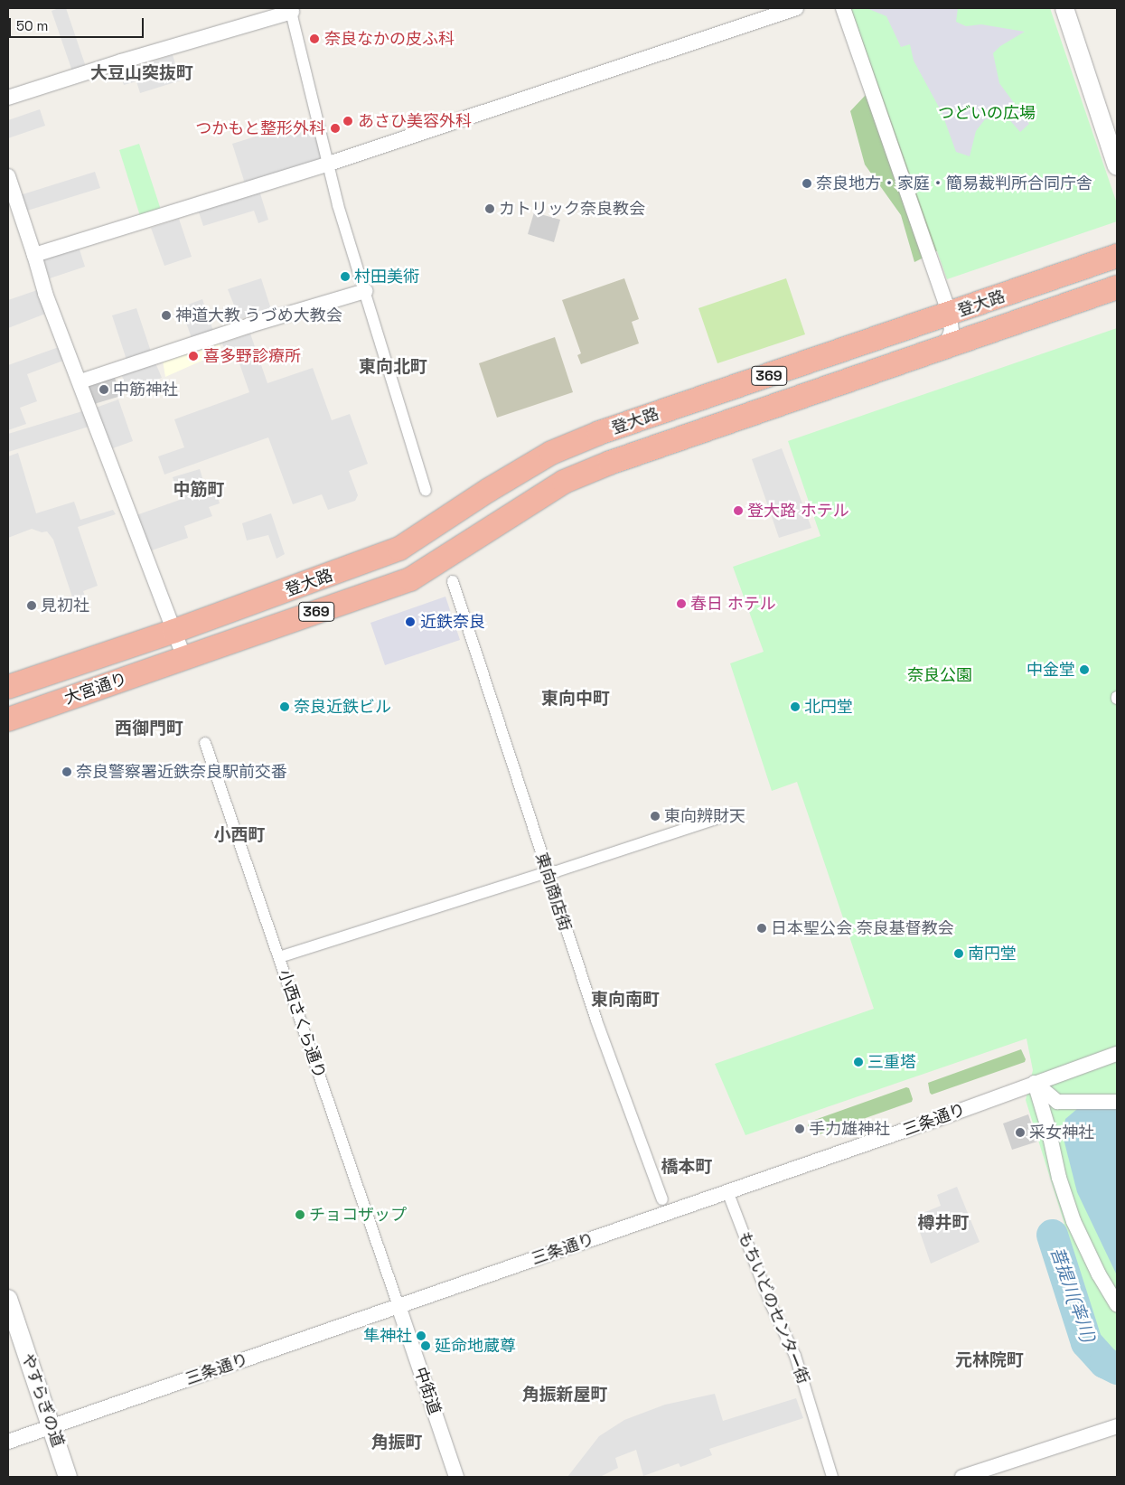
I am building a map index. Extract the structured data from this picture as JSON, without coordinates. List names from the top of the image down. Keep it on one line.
{"streets":{"highway":["登大路","369","大宮通り"],"street":["東向商店街","小西さくら通り","三条通り","もちいどのセンター街","中街道","やすらぎの道"]},"crossings":[["登大路","大宮通り"],["小西さくら通り","三条通り"],["小西さくら通り","中街道"],["三条通り","もちいどのセンター街"],["三条通り","中街道"],["三条通り","やすらぎの道"]],"districts":["大豆山突抜町","東向北町","中筋町","東向中町","西御門町","小西町","東向南町","橋本町","樽井町","元林院町","角振新屋町","角振町"],"water":["菩提川(率川)"],"parks":["つどいの広場","奈良公園"],"places":["奈良なかの皮ふ科","あさひ美容外科","つかもと整形外科","奈良地方・家庭・簡易裁判所合同庁舎","カトリック奈良教会","村田美術","神道大教 うづめ大教会","喜多野診療所","中筋神社","登大路 ホテル","春日 ホテル","見初社","近鉄奈良","中金堂","奈良近鉄ビル","北円堂","奈良警察署近鉄奈良駅前交番","東向辨財天","日本聖公会 奈良基督教会","南円堂","三重塔","手力雄神社","采女神社","チョコザップ","隼神社","延命地蔵尊"],"scale_bar":"50 m"}
